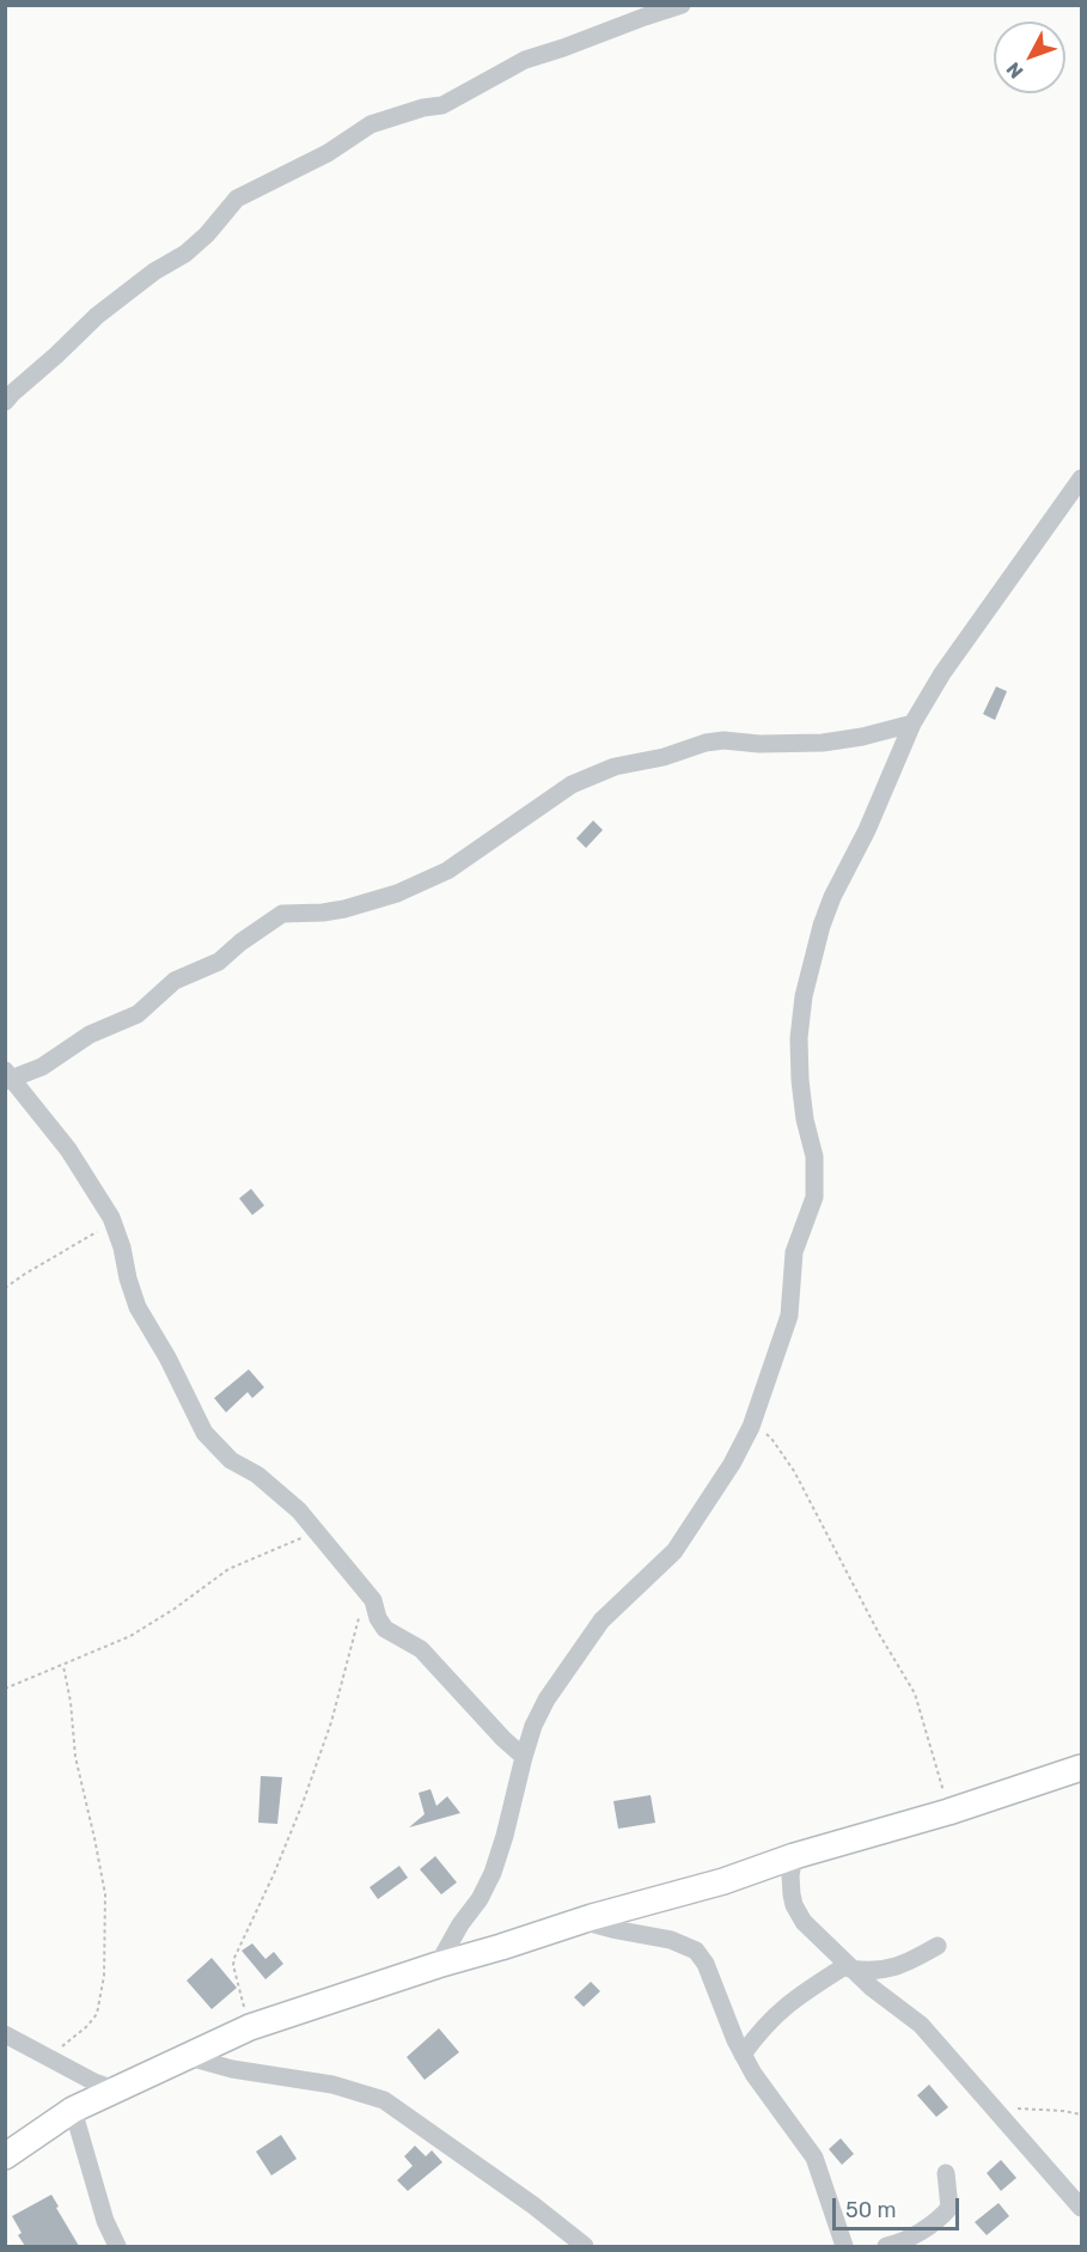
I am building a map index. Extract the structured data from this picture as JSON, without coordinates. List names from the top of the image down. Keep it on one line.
{"scale_bar":"50 m","north":"bottom left"}
